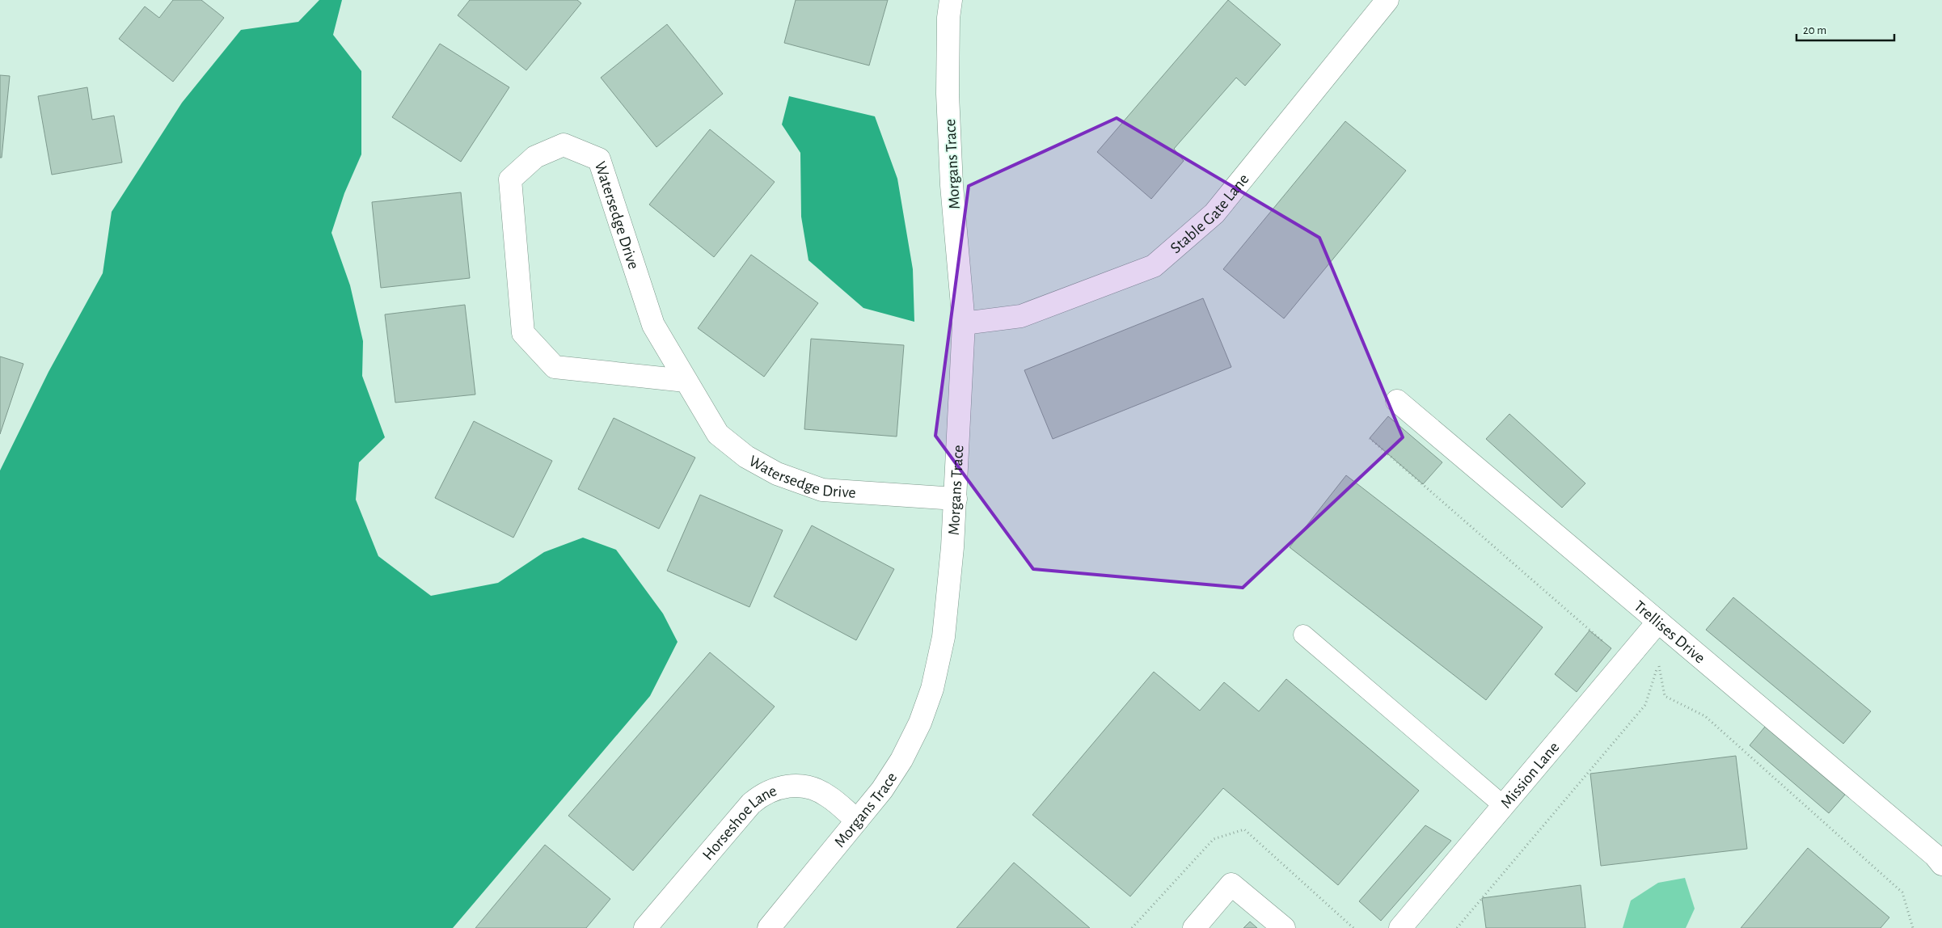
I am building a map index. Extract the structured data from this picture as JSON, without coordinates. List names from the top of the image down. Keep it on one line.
{"streets":{"street":["Morgans Trace","Stable Gate Lane","Watersedge Drive","Trellises Drive","Mission Lane","Horseshoe Lane"]},"crossings":[["Morgans Trace","Stable Gate Lane"],["Morgans Trace","Watersedge Drive"],["Morgans Trace","Horseshoe Lane"],["Trellises Drive","Mission Lane"]],"scale_bar":"20 m"}
